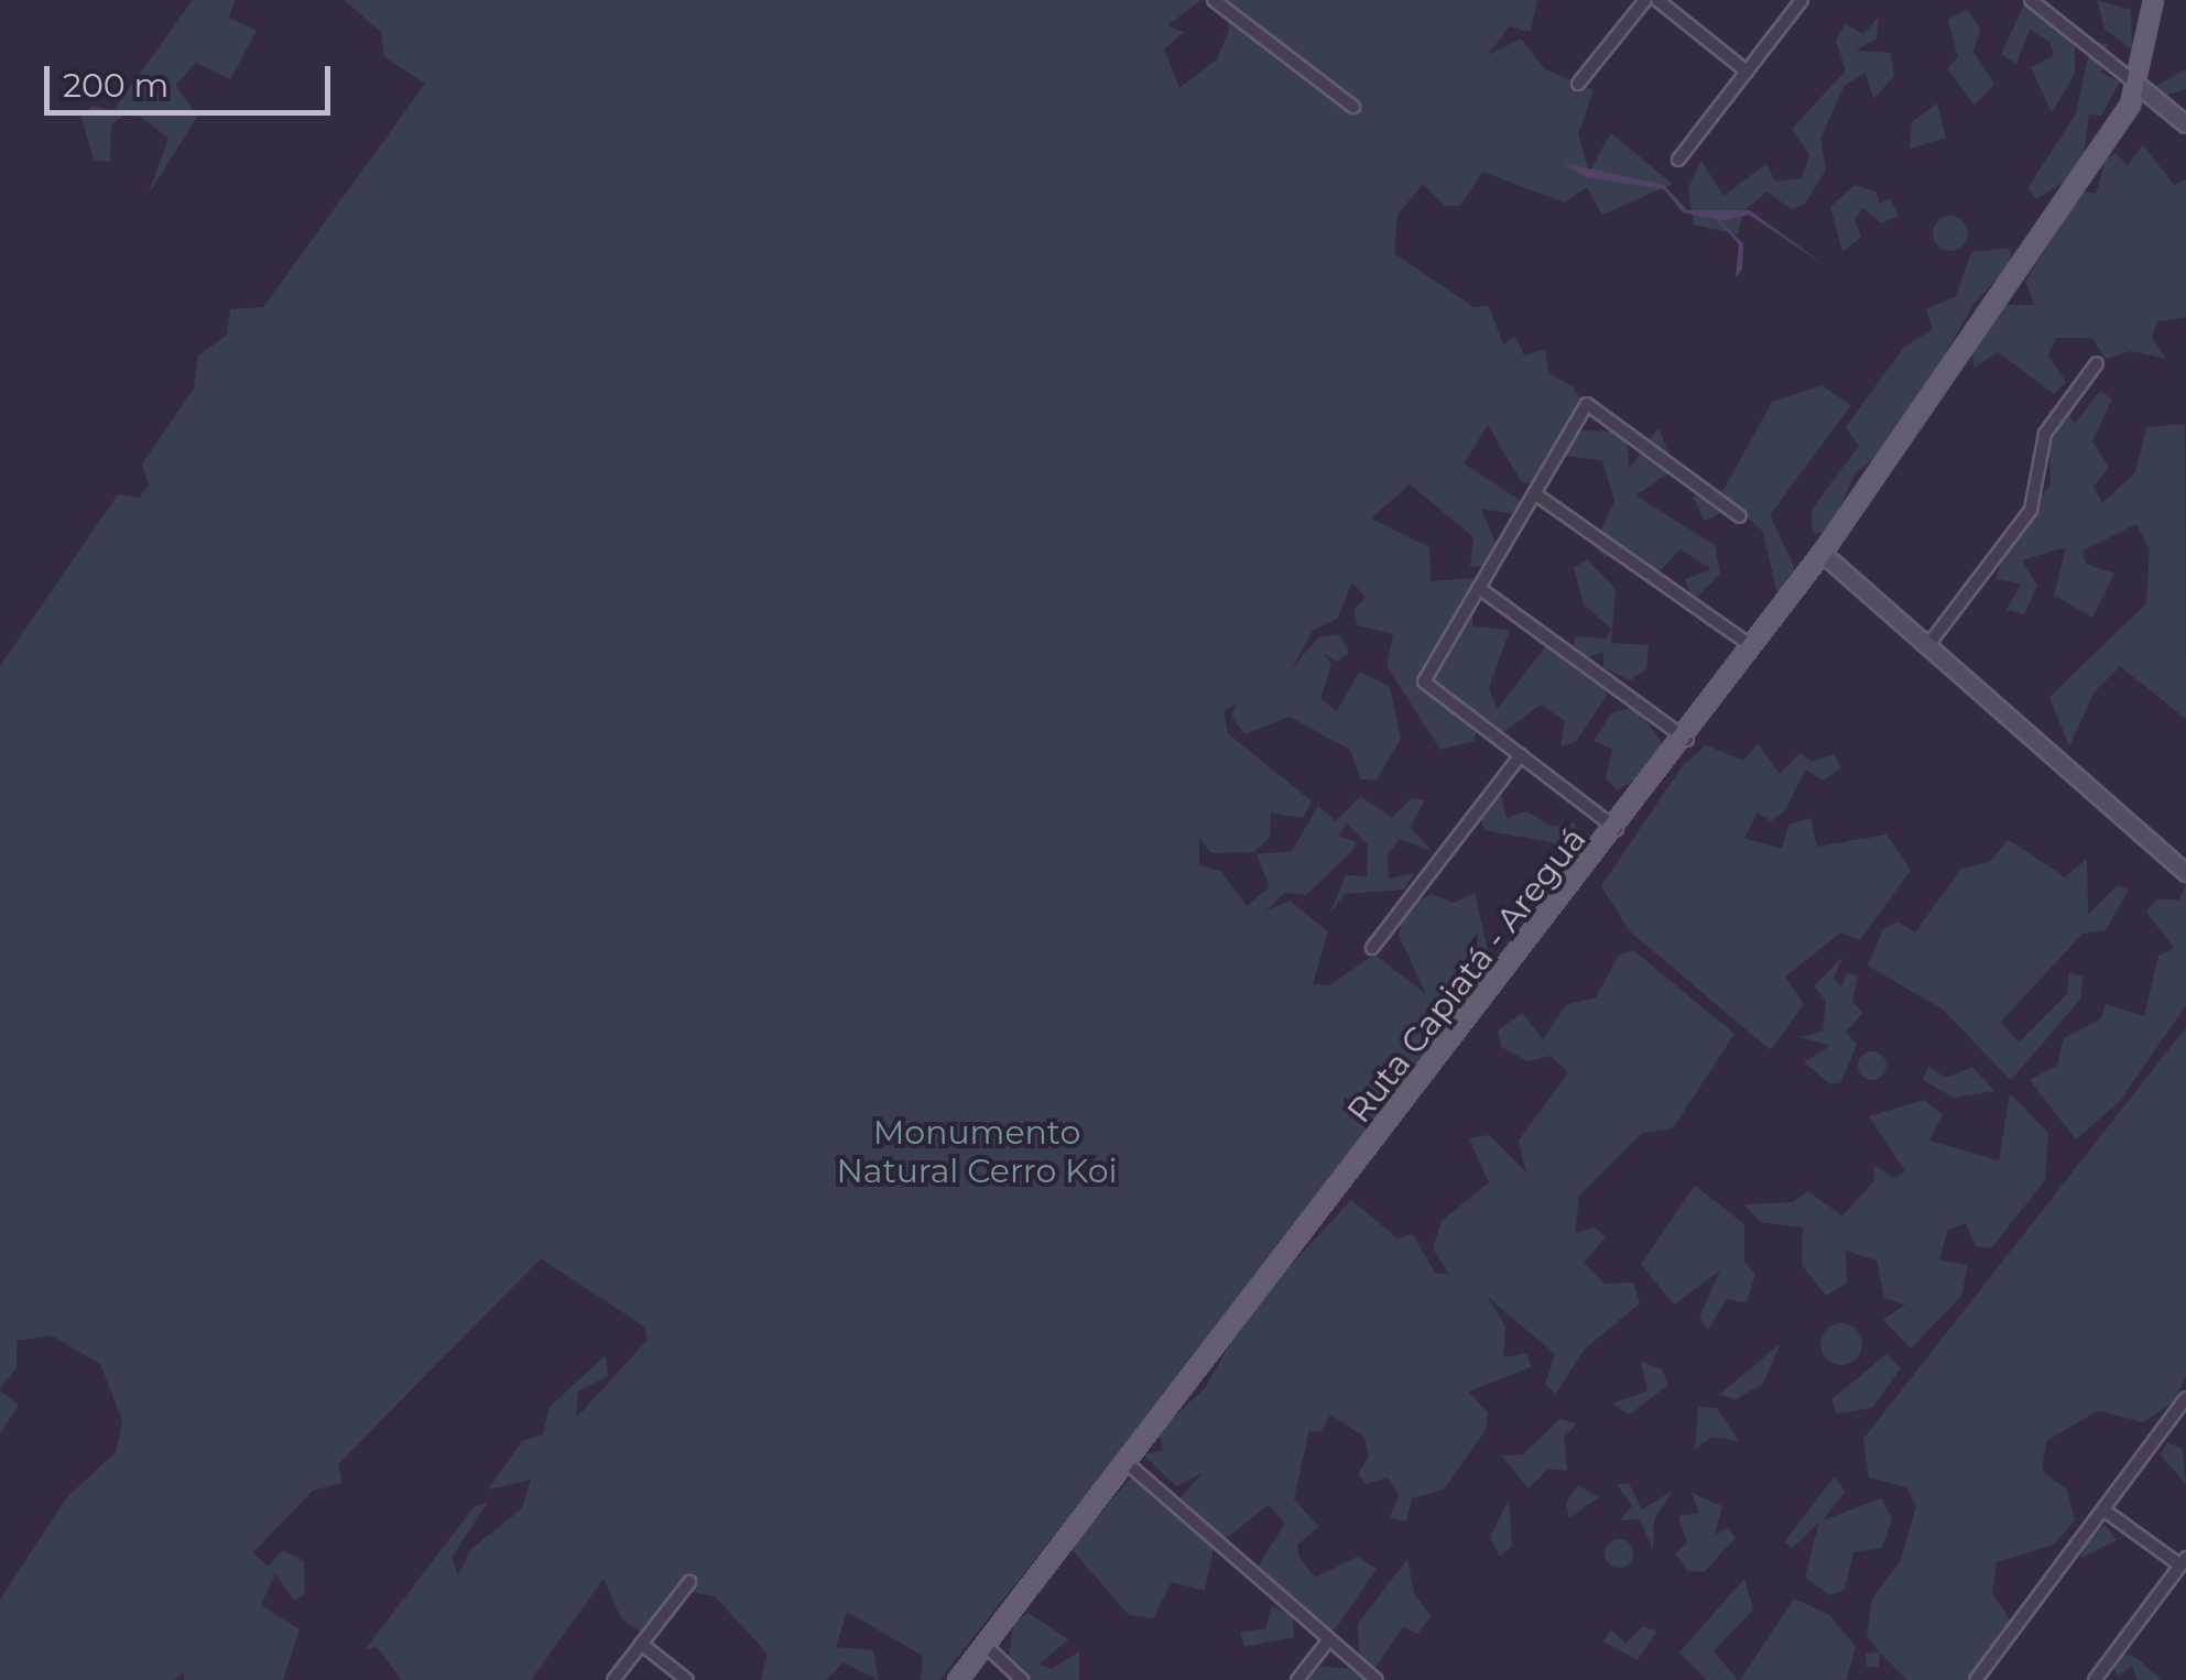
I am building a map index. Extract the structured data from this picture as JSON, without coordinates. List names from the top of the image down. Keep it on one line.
{"streets":{"main road":["Ruta Capiatá - Areguá"]},"parks":["Monumento Natural Cerro Koi"],"scale_bar":"200 m"}
